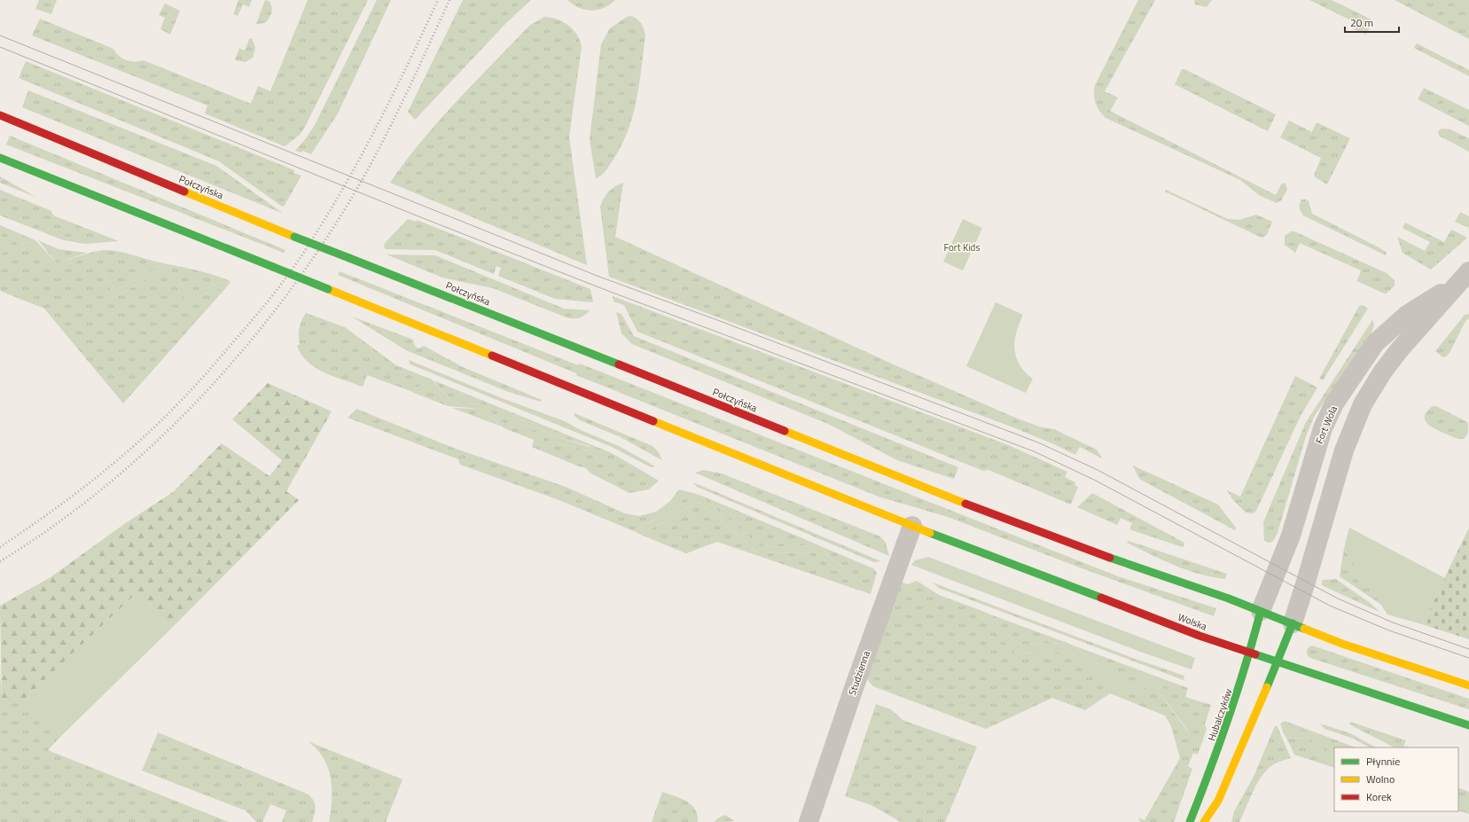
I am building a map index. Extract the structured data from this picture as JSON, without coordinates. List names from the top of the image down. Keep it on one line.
{"streets":{"main road":["Połczyńska","Wolska","Hubalczyków"],"street":["Fort Wola","Studzienna"]},"crossings":[["Połczyńska","Fort Wola"],["Połczyńska","Hubalczyków"],["Fort Wola","Hubalczyków"],["Wolska","Studzienna"],["Wolska","Hubalczyków"]],"parks":["Fort Kids"],"legend":["Płynnie","Wolno","Korek"],"scale_bar":"20 m"}
